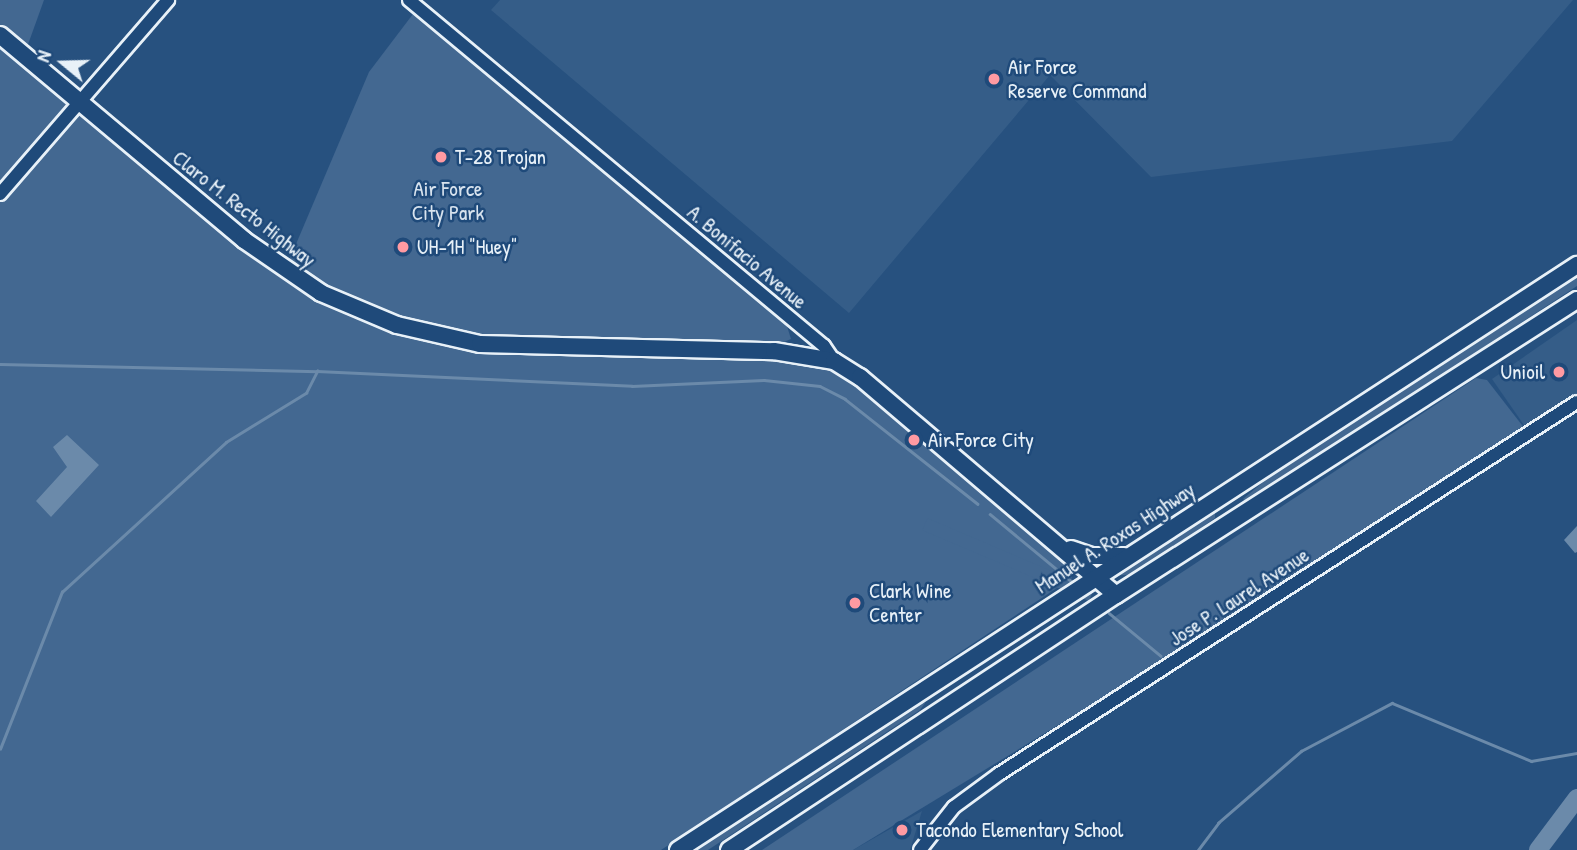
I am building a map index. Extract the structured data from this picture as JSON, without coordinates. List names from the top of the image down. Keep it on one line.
{"streets":{"main road":["Claro M. Recto Highway","A. Bonifacio Avenue","Manuel A. Roxas Highway"],"street":["Jose P. Laurel Avenue"]},"crossings":[["Claro M. Recto Highway","A. Bonifacio Avenue"],["A. Bonifacio Avenue","Manuel A. Roxas Highway"]],"parks":["Air Force City Park"],"places":["Air Force Reserve Command","T-28 Trojan","UH-1H \"Huey\"","Unioil","Air Force City","Clark Wine Center","Tacondo Elementary School"],"north":"left"}
